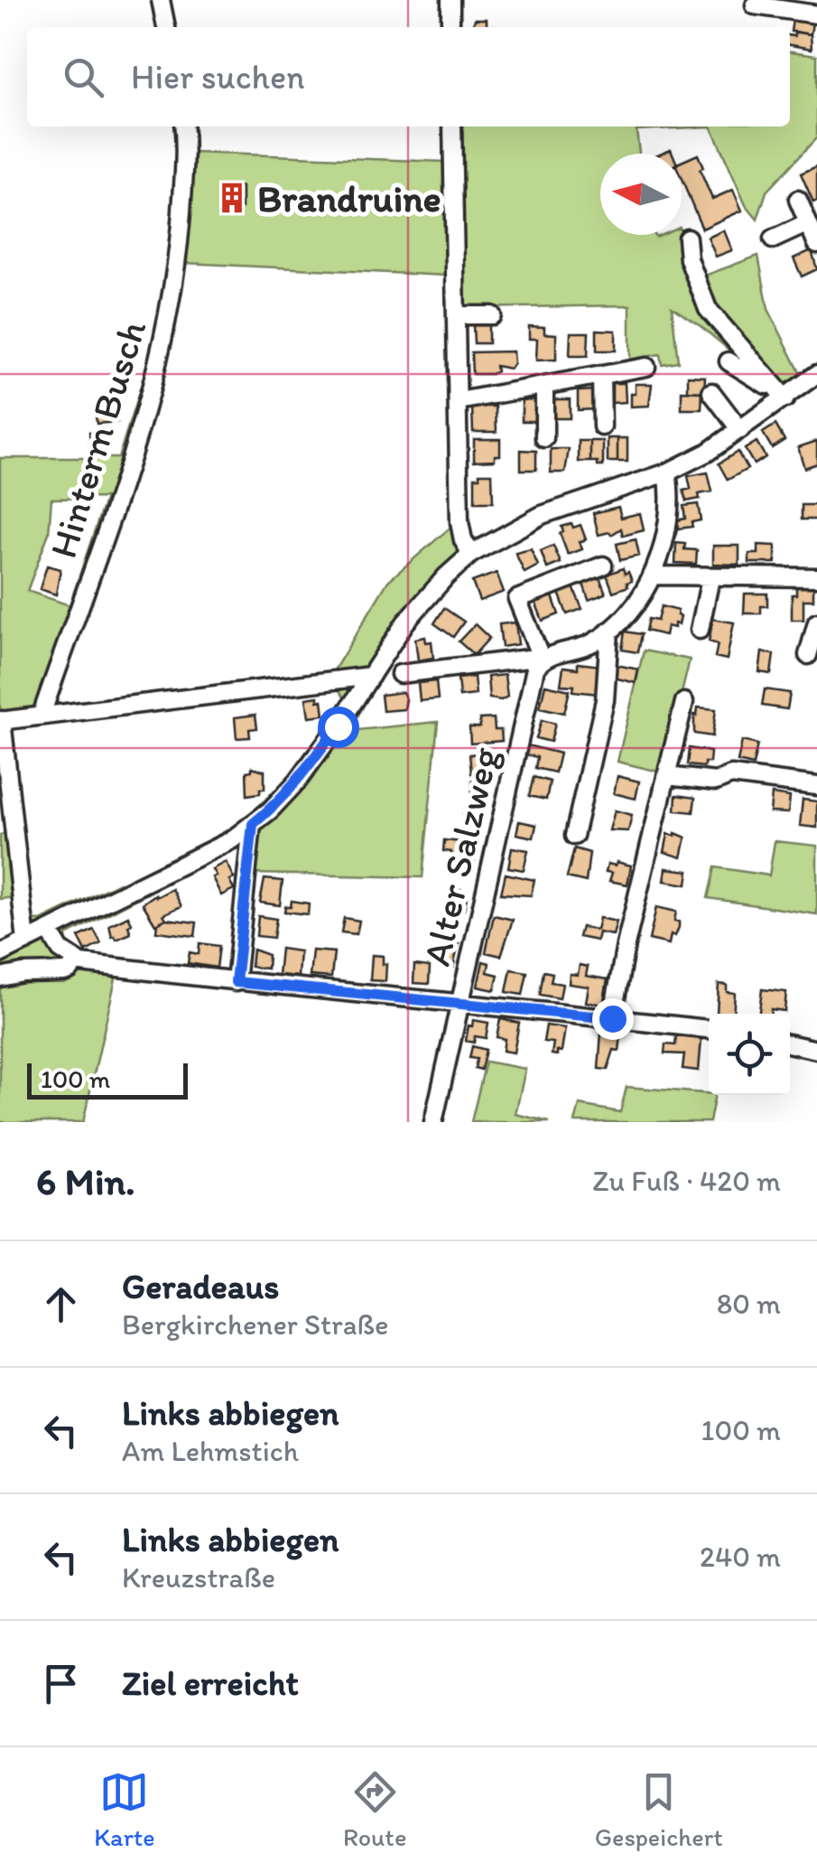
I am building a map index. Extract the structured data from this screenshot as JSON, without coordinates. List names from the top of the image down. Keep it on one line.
{"streets":{"street":["Hinterm Busch","Alter Salzweg"]},"places":{"building":["Brandruine"]},"scale_bar":"100 m","north":"left","page":{"search":"Hier suchen","scale":"100 m","heading":["6 Min.","Zu Fuß · 420 m"],"list":[["Geradeaus","Bergkirchener Straße","80 m"],["Links abbiegen","Am Lehmstich","100 m"],["Links abbiegen","Kreuzstraße","240 m"],"Ziel erreicht"],"nav":["Karte","Route","Gespeichert"]}}
